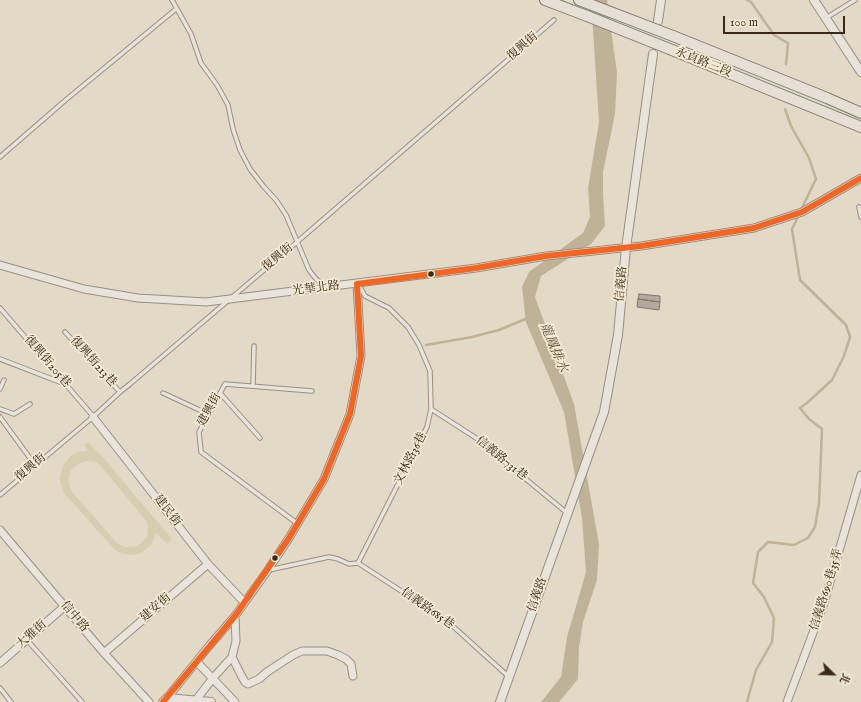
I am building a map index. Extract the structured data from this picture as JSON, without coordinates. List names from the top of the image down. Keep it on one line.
{"streets":{"main road":["永貞路三段"],"street":["信義路","光華北路","建民街","信義路690巷35弄","建安街","信中路","大雅街"],"lane":["復興街","復興街205巷","復興街213巷","建興街","文林路36巷","信義路731巷","信義路685巷"]},"crossings":[["復興街","光華北路"],["復興街","復興街205巷"],["復興街","復興街213巷"],["復興街","建民街"],["信義路","光華北路"],["信義路","信義路731巷"],["信義路","信義路685巷"],["光華北路","文林路36巷"],["復興街205巷","建民街"],["文林路36巷","信義路731巷"],["文林路36巷","信義路685巷"],["建民街","建安街"],["建安街","信中路"],["信中路","大雅街"]],"water":["龍鳳排水"],"scale_bar":"100 m","north":"bottom right"}
